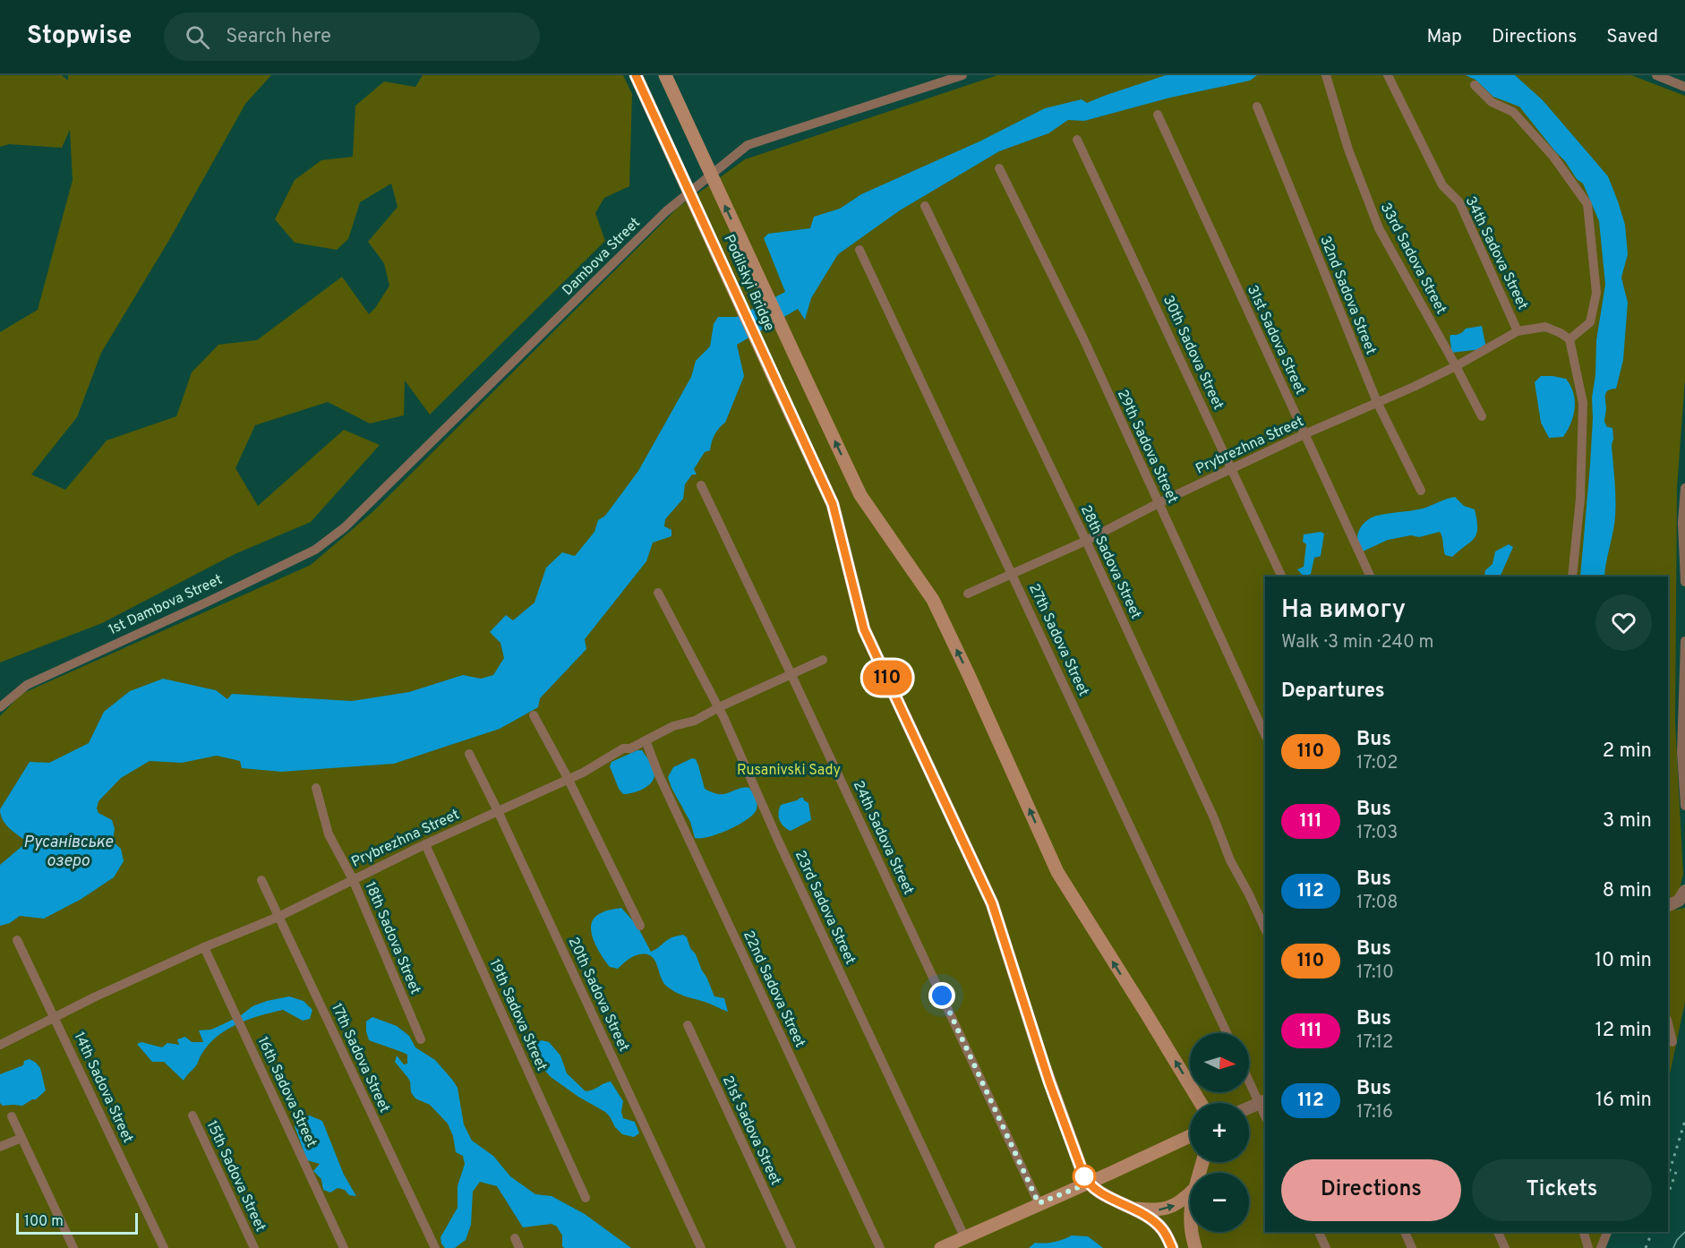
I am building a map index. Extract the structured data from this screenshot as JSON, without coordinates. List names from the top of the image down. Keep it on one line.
{"streets":{"main road":["Podilskyi Bridge"],"street":["34th Sadova Street","Dambova Street","33rd Sadova Street","32nd Sadova Street","31st Sadova Street","30th Sadova Street","Prybrezhna Street","29th Sadova Street","28th Sadova Street","1st Dambova Street","27th Sadova Street","24th Sadova Street","23rd Sadova Street","18th Sadova Street","22nd Sadova Street","20th Sadova Street","19th Sadova Street","17th Sadova Street","14th Sadova Street","16th Sadova Street","21st Sadova Street","15th Sadova Street"]},"crossings":[["34th Sadova Street","Prybrezhna Street"],["Dambova Street","1st Dambova Street"],["33rd Sadova Street","Prybrezhna Street"],["32nd Sadova Street","Prybrezhna Street"],["31st Sadova Street","Prybrezhna Street"],["30th Sadova Street","Prybrezhna Street"],["Prybrezhna Street","29th Sadova Street"],["Prybrezhna Street","28th Sadova Street"],["Prybrezhna Street","27th Sadova Street"],["Prybrezhna Street","24th Sadova Street"],["Prybrezhna Street","23rd Sadova Street"],["Prybrezhna Street","18th Sadova Street"],["Prybrezhna Street","22nd Sadova Street"],["Prybrezhna Street","20th Sadova Street"],["Prybrezhna Street","19th Sadova Street"],["Prybrezhna Street","17th Sadova Street"],["Prybrezhna Street","14th Sadova Street"],["Prybrezhna Street","16th Sadova Street"]],"water":["Русанівське озеро"],"parks":["Rusanivski Sady"],"lines":["bus line 110"],"scale_bar":"100 m","north":"right","page":{"header":"Stopwise","search":"Search here","nav":["Map","Directions","Saved"],"on_map":"110","heading":[["На вимогу","Walk · 3 min · 240 m"],"Departures"],"list":[{"mark":"110","name":"Bus","note":"17:02","value":"2 min"},{"mark":"111","name":"Bus","note":"17:03","value":"3 min"},{"mark":"112","name":"Bus","note":"17:08","value":"8 min"},{"mark":"110","name":"Bus","note":"17:10","value":"10 min"},{"mark":"111","name":"Bus","note":"17:12","value":"12 min"},{"mark":"112","name":"Bus","note":"17:16","value":"16 min"}],"map_buttons":["+","−"],"buttons":["Directions","Tickets"],"scale":"100 m"}}
